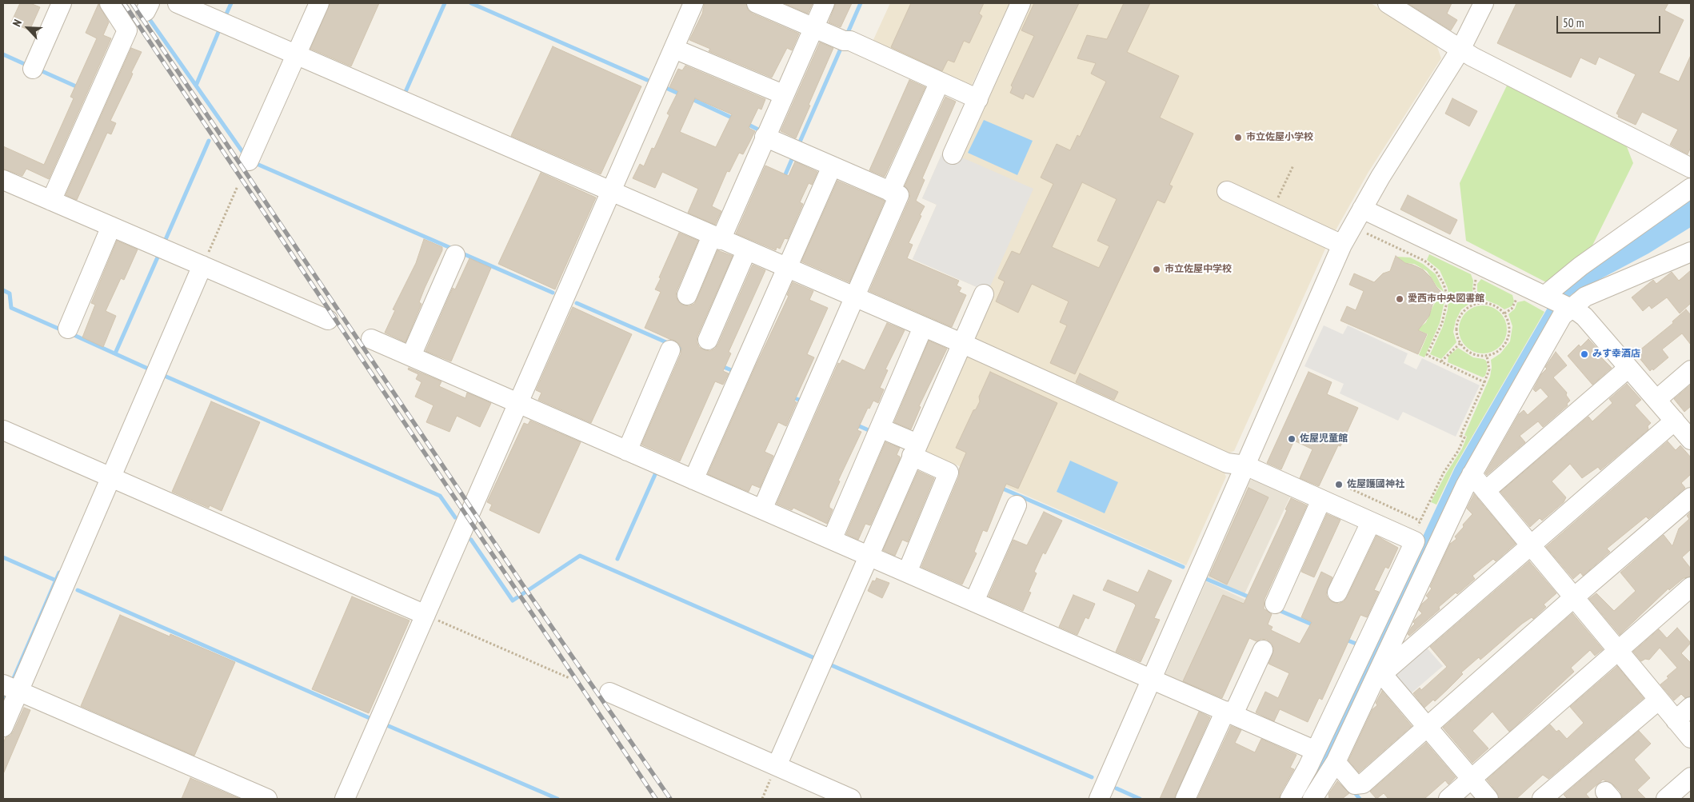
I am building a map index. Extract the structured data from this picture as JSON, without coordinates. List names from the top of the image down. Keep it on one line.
{"places":["市立佐屋小学校","市立佐屋中学校","愛西市中央図書館","みす幸酒店","佐屋児童館","佐屋護國神社"],"scale_bar":"50 m","north":"top left"}
